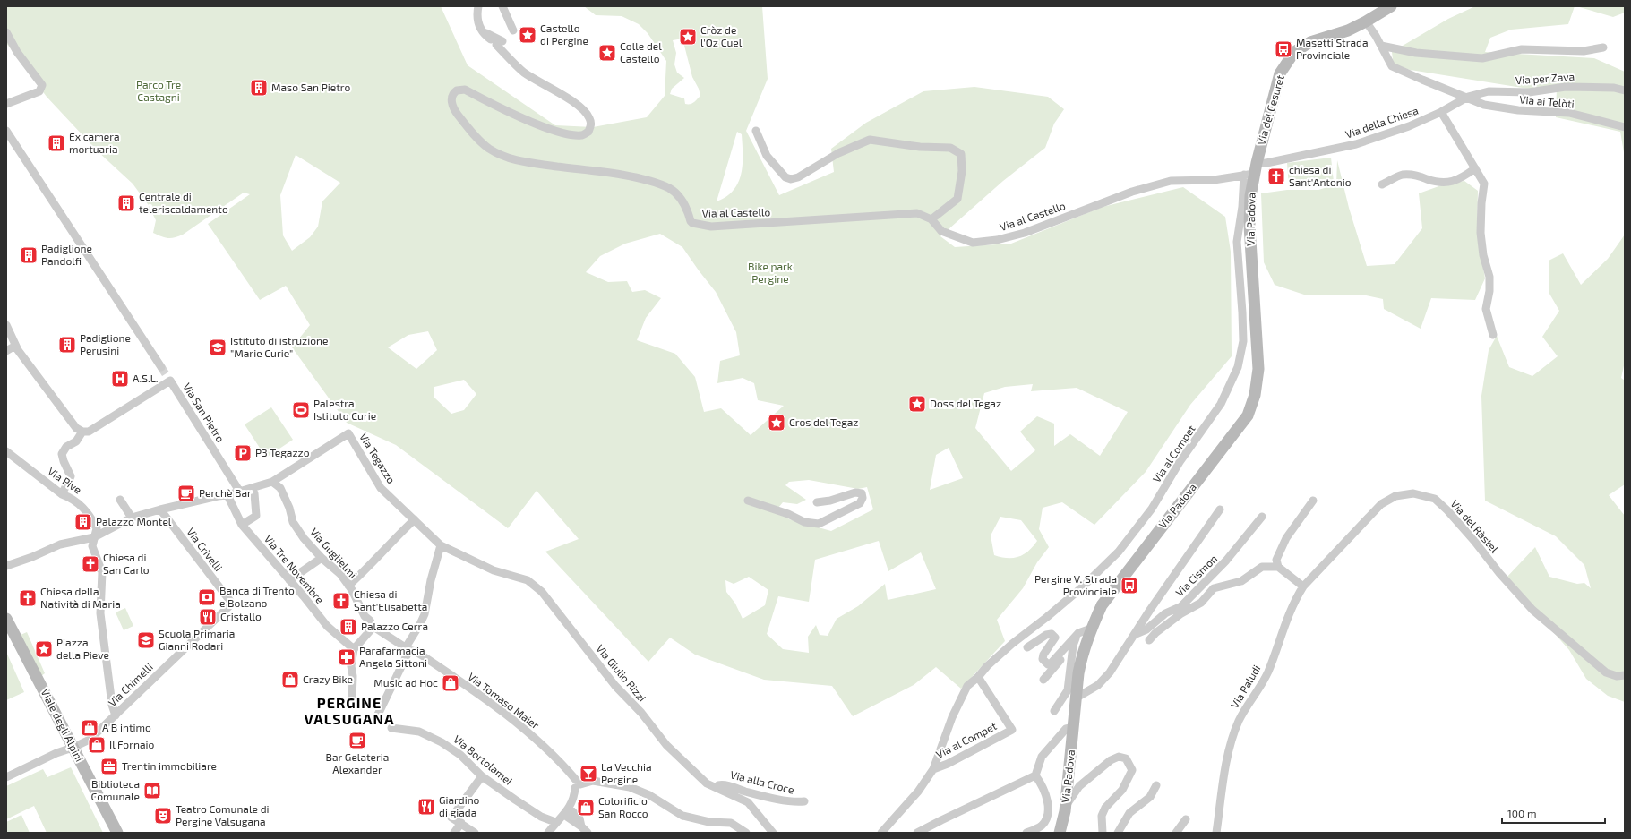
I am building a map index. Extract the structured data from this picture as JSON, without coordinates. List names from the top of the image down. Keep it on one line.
{"streets":{"main road":["Via del Cesuret","Via Padova","Viale degli Alpini"],"street":["Via per Zava","Via ai Telòti","Via della Chiesa","Via al Castello","Via San Pietro","Via al Compet","Via Tegazzo","Via Pive","Via del Ràstel","Via Crivelli","Via Guglielmi","Via Tre Novembre","Via Cismon","Via Giulio Rizzi","Via Chimelli","Via Paludi","Via Tomaso Maier","Via Bortolamei","Via alla Croce"]},"crossings":[["Via per Zava","Via ai Telòti"],["Via per Zava","Via della Chiesa"],["Via ai Telòti","Via del Cesuret"],["Via ai Telòti","Via della Chiesa"],["Via del Cesuret","Via della Chiesa"],["Via del Cesuret","Via al Castello"],["Via del Cesuret","Via Padova"],["Via del Cesuret","Via al Compet"],["Via della Chiesa","Via al Castello"],["Via della Chiesa","Via Padova"],["Via della Chiesa","Via al Compet"],["Via al Castello","Via Padova"],["Via al Castello","Via al Compet"],["Via Padova","Via al Compet"],["Via Padova","Via Cismon"],["Via San Pietro","Via Tegazzo"],["Via Tegazzo","Via Pive"],["Via Tegazzo","Via Crivelli"],["Via Tegazzo","Via Guglielmi"],["Via Tegazzo","Via Tre Novembre"],["Via Tegazzo","Via Giulio Rizzi"],["Via Pive","Via Chimelli"],["Via del Ràstel","Via Paludi"],["Via Crivelli","Via Chimelli"],["Via Guglielmi","Via Tomaso Maier"],["Via Giulio Rizzi","Via alla Croce"],["Via Chimelli","Viale degli Alpini"]],"districts":["PERGINE VALSUGANA"],"parks":["Parco Tre Castagni","Bike park Pergine"],"places":{"place":["Castello di Pergine","Cròz de l'Oz Cuel","Colle del Castello","Doss del Tegaz","Cros del Tegaz","Piazza della Pieve"],"bus stop":["Masetti Strada Provinciale","Pergine V. Strada Provinciale"],"building":["Maso San Pietro","Ex camera mortuaria","Centrale di teleriscaldamento","Padiglione Pandolfi","Padiglione Perusini","Palazzo Montel","Palazzo Cerra"],"church":["chiesa di Sant'Antonio","Chiesa di San Carlo","Chiesa della Natività di Maria","Chiesa di Sant'Elisabetta"],"school or university":["Istituto di istruzione \"Marie Curie\"","Scuola Primaria Gianni Rodari"],"hospital":["A.S.L."],"sports":["Palestra Istituto Curie"],"parking":["P3 Tegazzo"],"cafe":["Perchè Bar","Bar Gelateria Alexander"],"bank":["Banca di Trento e Bolzano"],"restaurant":["Cristallo","Giardino di giada"],"pharmacy":["Parafarmacia Angela Sittoni"],"shop":["Crazy Bike","Music ad Hoc","A B intimo","Il Fornaio","Colorificio San Rocco"],"office":["Trentin immobiliare"],"bar":["La Vecchia Pergine"],"library":["Biblioteca Comunale"],"theatre":["Teatro Comunale di Pergine Valsugana"]},"scale_bar":"100 m"}
